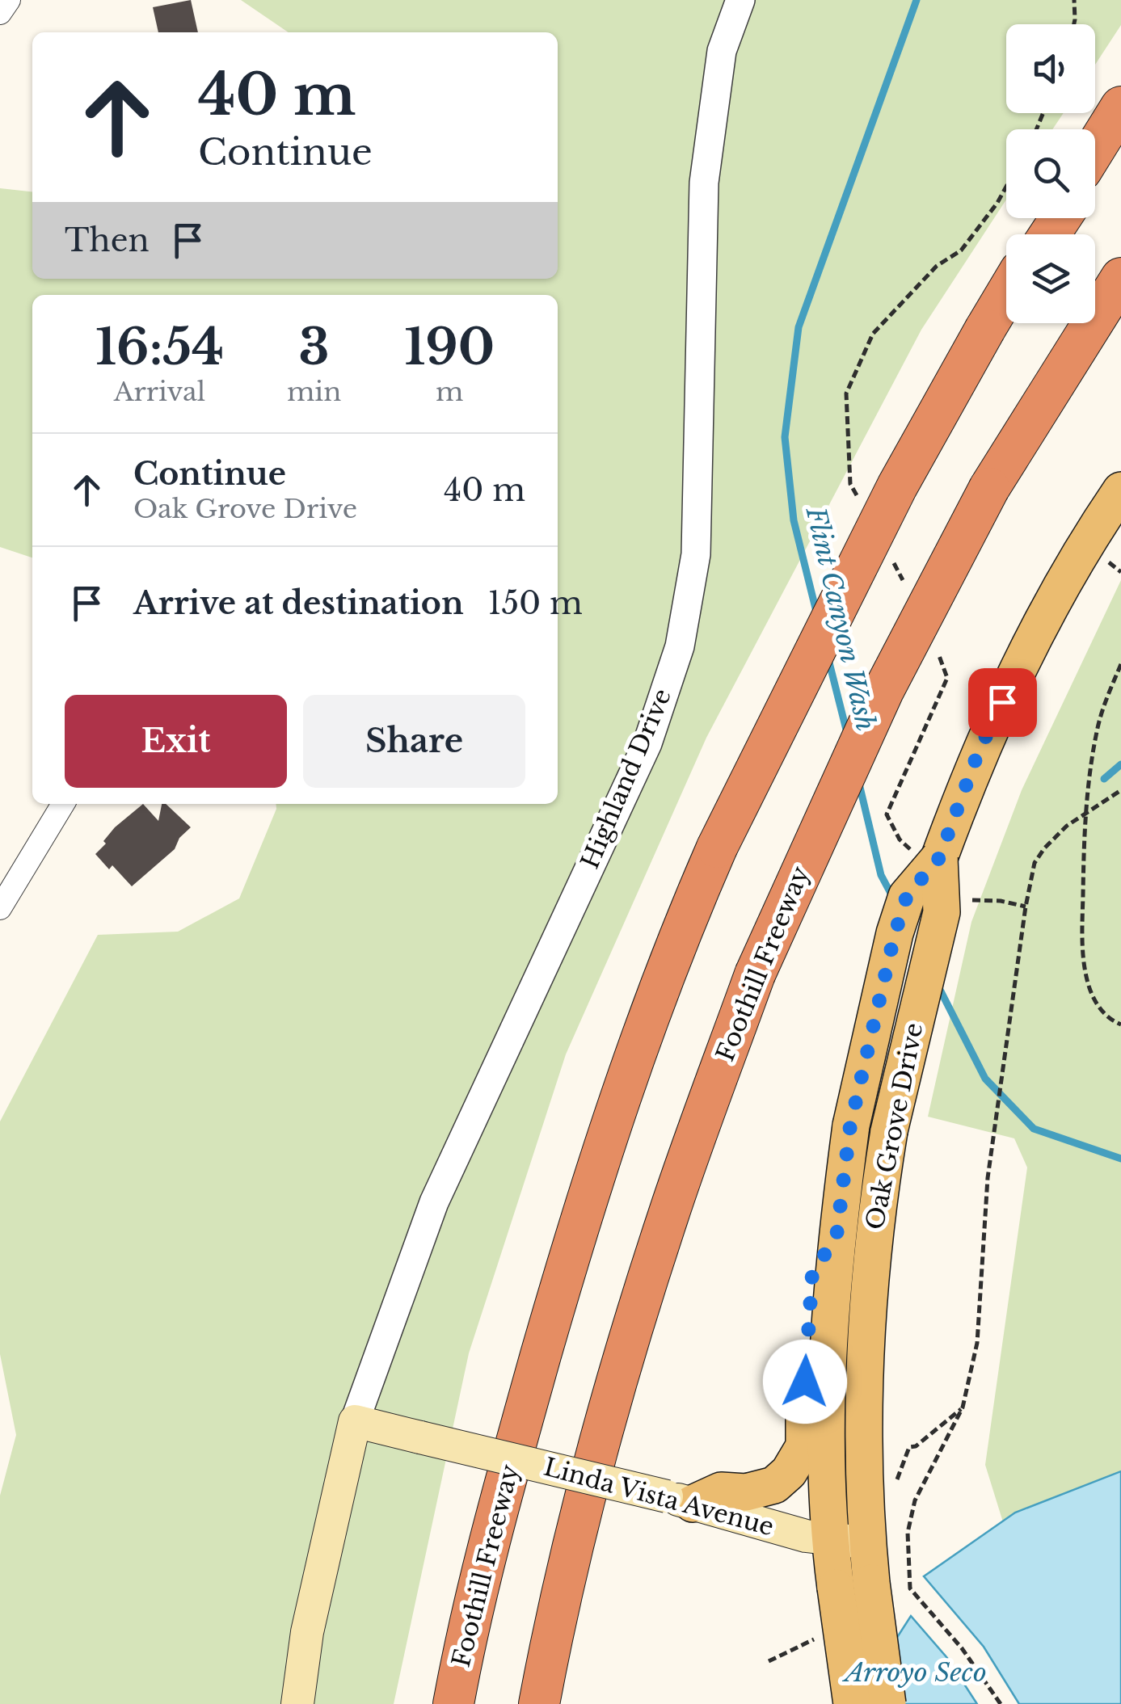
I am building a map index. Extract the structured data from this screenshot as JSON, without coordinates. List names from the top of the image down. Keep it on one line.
{"streets":{"highway":["Foothill Freeway"],"main road":["Oak Grove Drive","Linda Vista Avenue"],"street":["Highland Drive"]},"crossings":[["Highland Drive","Linda Vista Avenue"],["Oak Grove Drive","Linda Vista Avenue"]],"water":["Flint Canyon Wash","Arroyo Seco"],"page":{"turn":["40 m","Continue"],"then":"Then","eta":["16:54","Arrival","3","min","190","m"],"list":[{"name":"Continue","note":"Oak Grove Drive","value":"40 m"},{"name":"Arrive at destination","value":"150 m"}],"buttons":["Exit","Share"]}}
